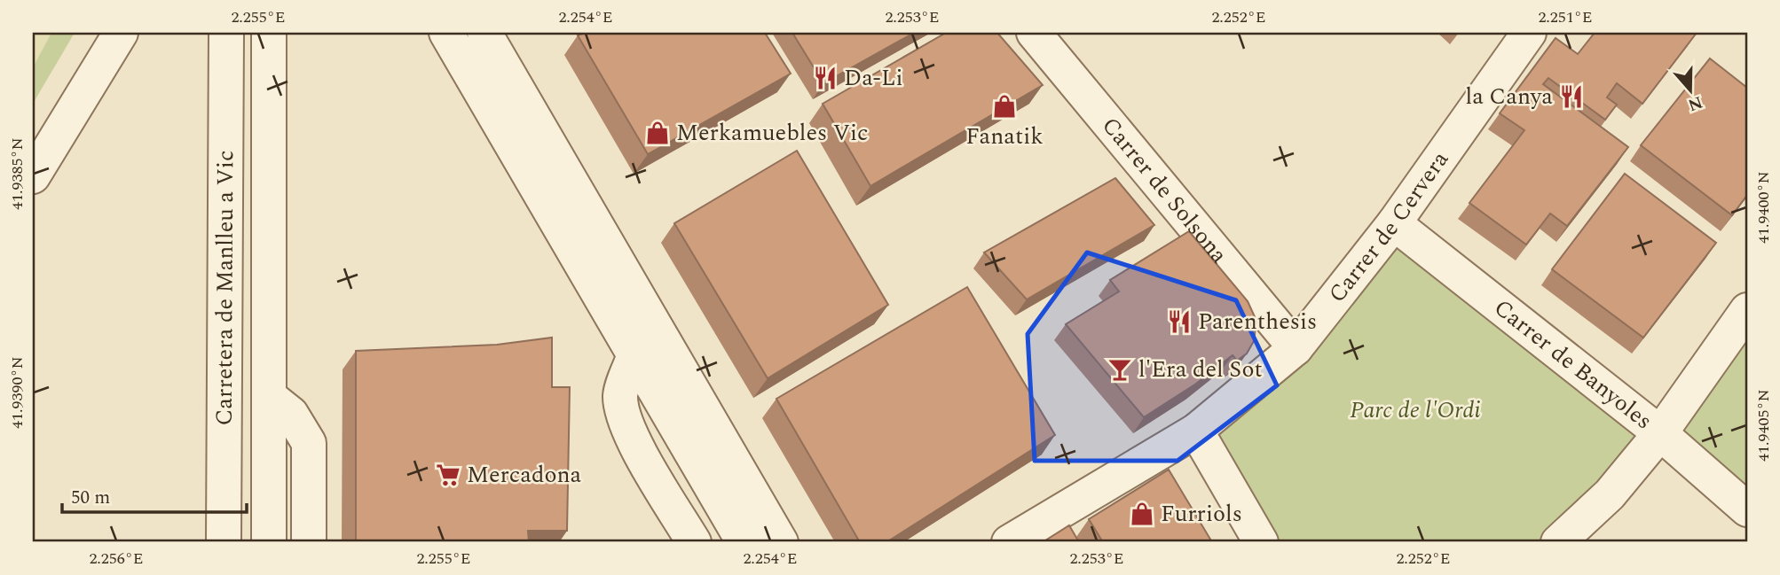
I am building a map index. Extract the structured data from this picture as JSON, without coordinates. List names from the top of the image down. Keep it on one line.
{"streets":{"street":["Carrer de Solsona","Carrer de Cervera","Carretera de Manlleu a Vic","Carrer de Banyoles"]},"crossings":[["Carrer de Solsona","Carrer de Cervera"],["Carrer de Cervera","Carrer de Banyoles"]],"parks":["Parc de l'Ordi"],"places":{"restaurant":["Da-Li","la Canya","Parenthesis"],"shop":["Fanatik","Merkamuebles Vic","Furriols"],"bar":["l'Era del Sot"],"supermarket":["Mercadona"]},"scale_bar":"50 m","north":"bottom","coordinates":["2.255°E","2.254°E","2.253°E","2.252°E","2.251°E","41.9385°N","41.9400°N","41.9390°N","41.9405°N","2.256°E"]}
